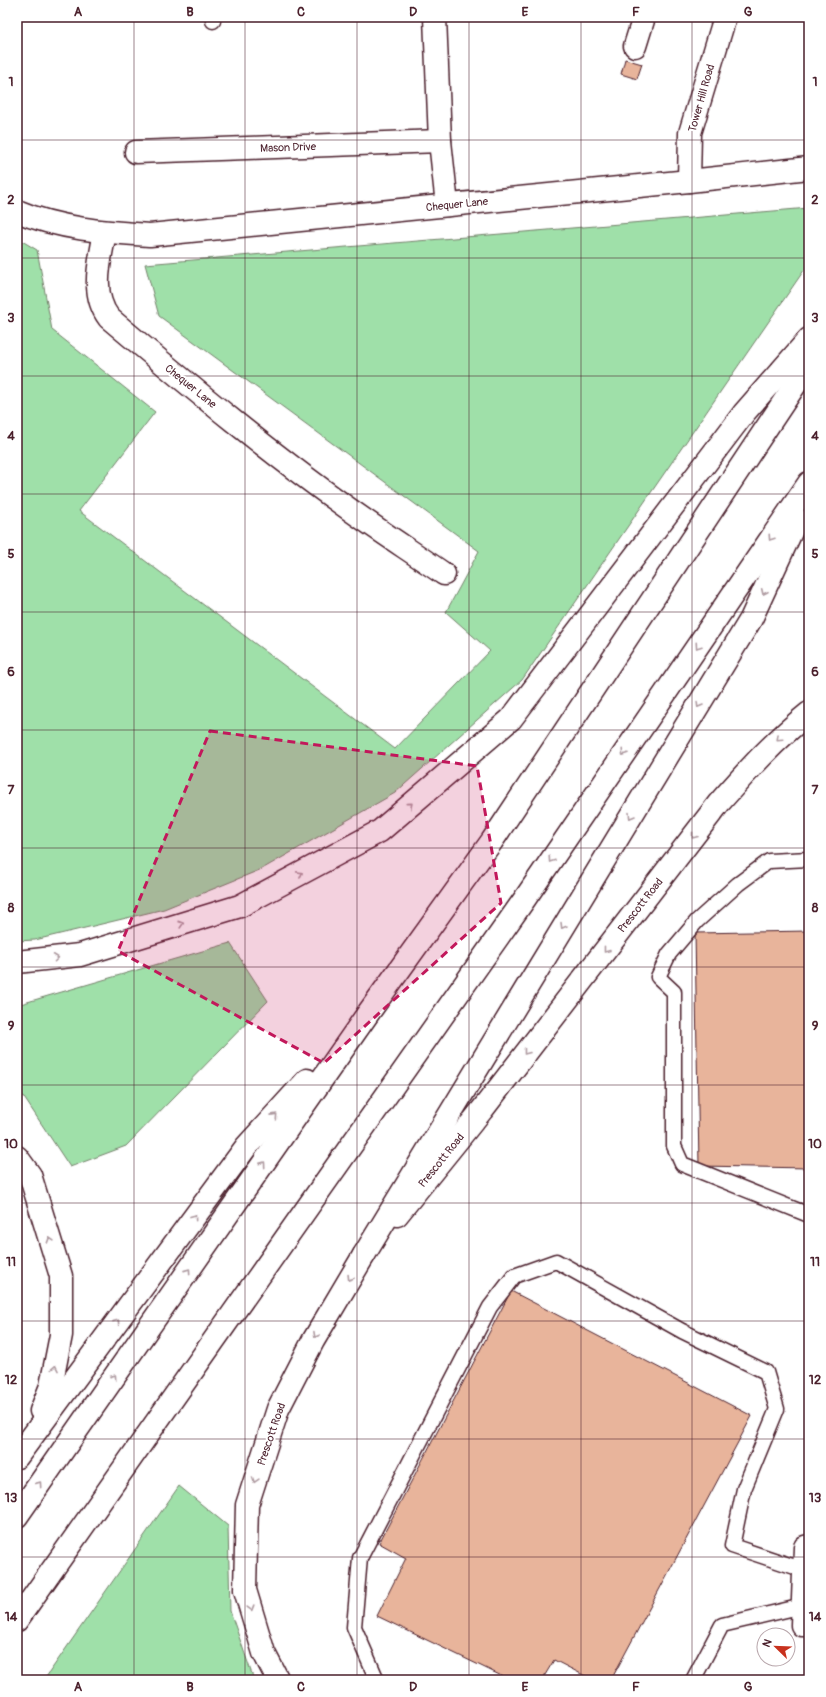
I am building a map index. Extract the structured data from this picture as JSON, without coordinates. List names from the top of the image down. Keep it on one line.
{"streets":{"main road":["Tower Hill Road","Mason Drive","Chequer Lane","Prescott Road"]},"crossings":[["Tower Hill Road","Chequer Lane"]],"north":"top left","grid":{"columns":["A","B","C","D","E","F","G"],"rows":["1","2","3","4","5","6","7","8","9","10","11","12","13","14"]}}
